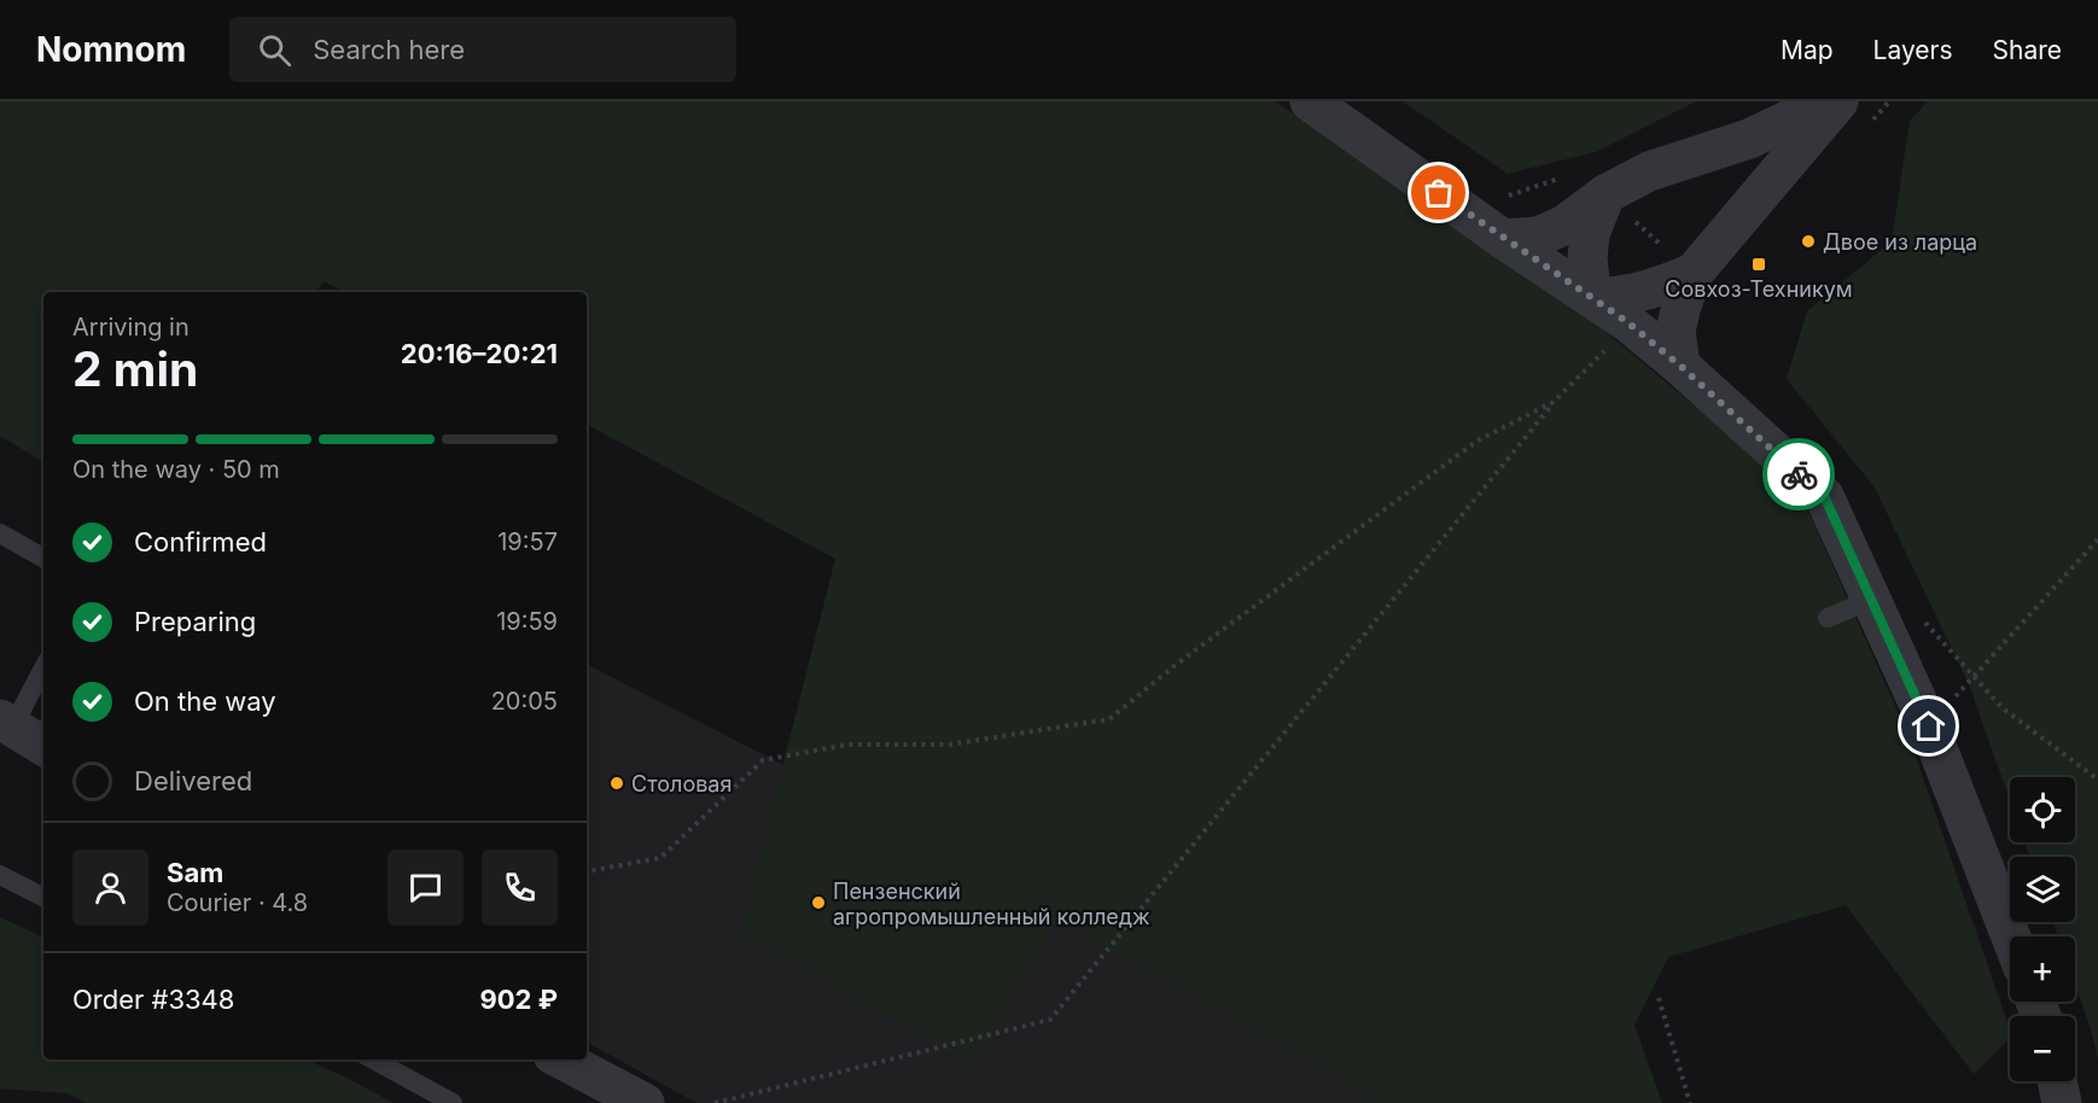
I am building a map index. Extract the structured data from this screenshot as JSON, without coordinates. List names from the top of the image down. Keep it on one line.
{"places":{"other":["Двое из ларца","Столовая","Пензенский агропромышленный колледж"],"transit":["Совхоз-Техникум"]},"page":{"header":"Nomnom","search":"Search here","nav":["Map","Layers","Share"],"heading":["2 min","Arriving in","20:16–20:21"],"panel":["Sam","Courier · 4.8","Order #3348","902 ₽"],"bar":"On the way · 50 m","list":[["Confirmed","19:57"],["Preparing","19:59"],["On the way","20:05"],"Delivered"],"map_buttons":["+","−"]}}
